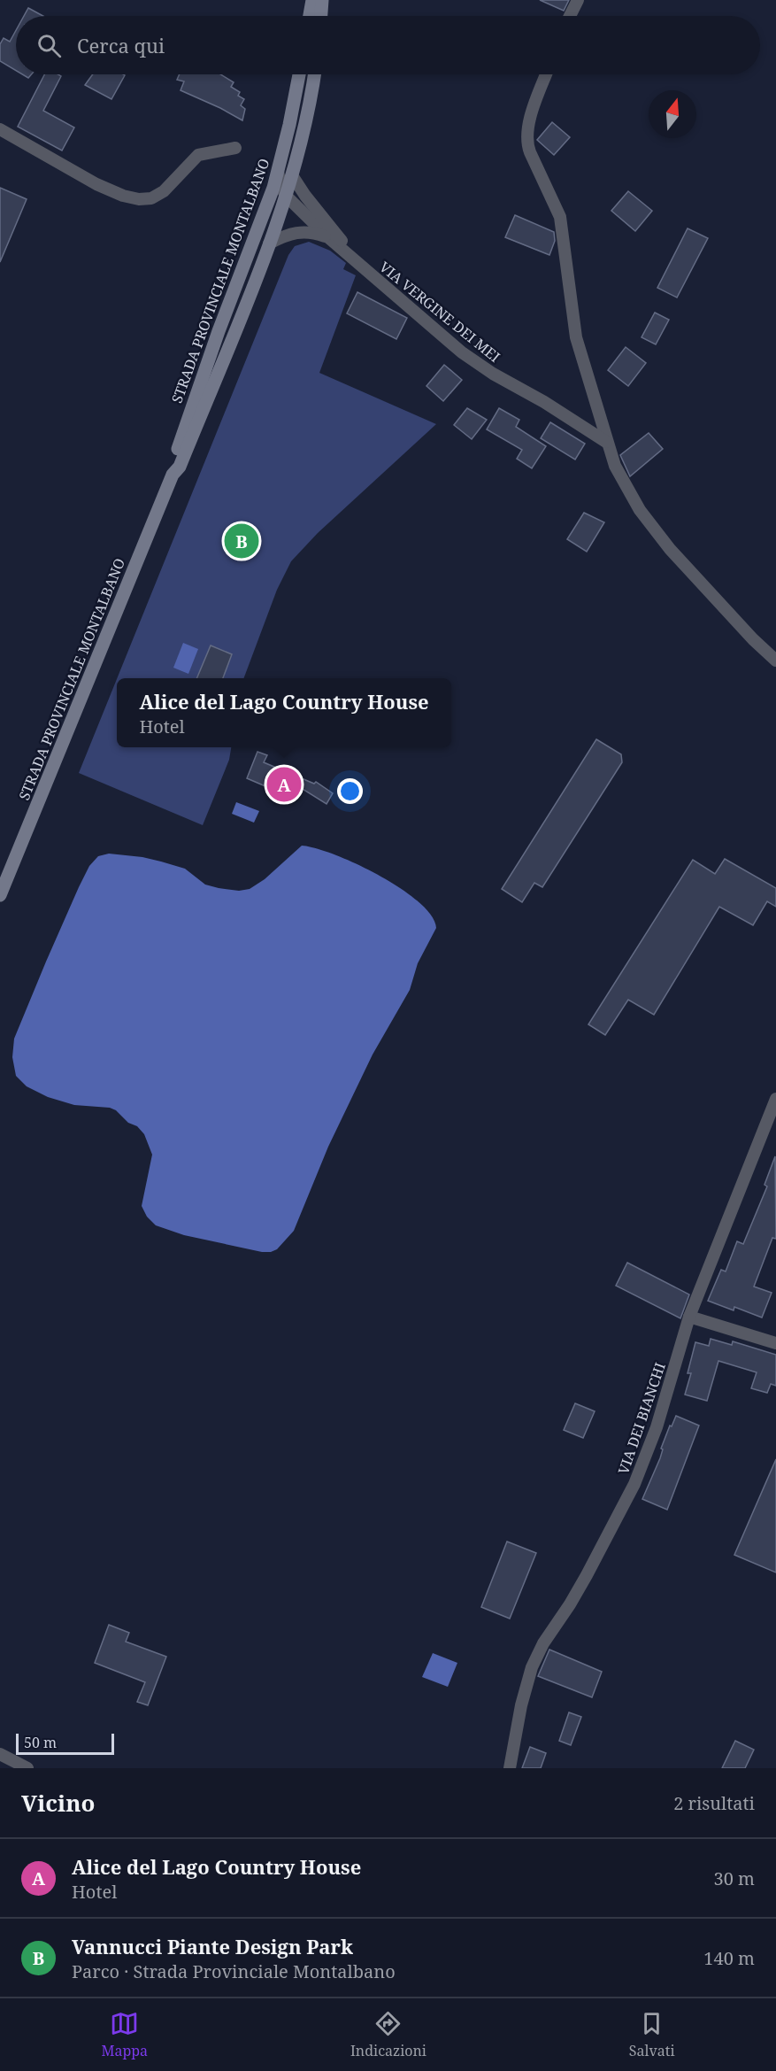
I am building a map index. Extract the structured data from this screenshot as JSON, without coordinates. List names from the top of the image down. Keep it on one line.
{"streets":{"main road":["STRADA PROVINCIALE MONTALBANO"],"street":["VIA VERGINE DEI MEI","VIA DEI BIANCHI"]},"crossings":[["STRADA PROVINCIALE MONTALBANO","VIA VERGINE DEI MEI"]],"scale_bar":"50 m","north":"top","page":{"search":"Cerca qui","pins":["B","A"],"popup":["Alice del Lago Country House","Hotel"],"scale":"50 m","heading":["Vicino","2 risultati"],"list":[{"mark":"A","name":"Alice del Lago Country House","note":"Hotel","value":"30 m"},{"mark":"B","name":"Vannucci Piante Design Park","note":"Parco · Strada Provinciale Montalbano","value":"140 m"}],"nav":["Mappa","Indicazioni","Salvati"]}}
